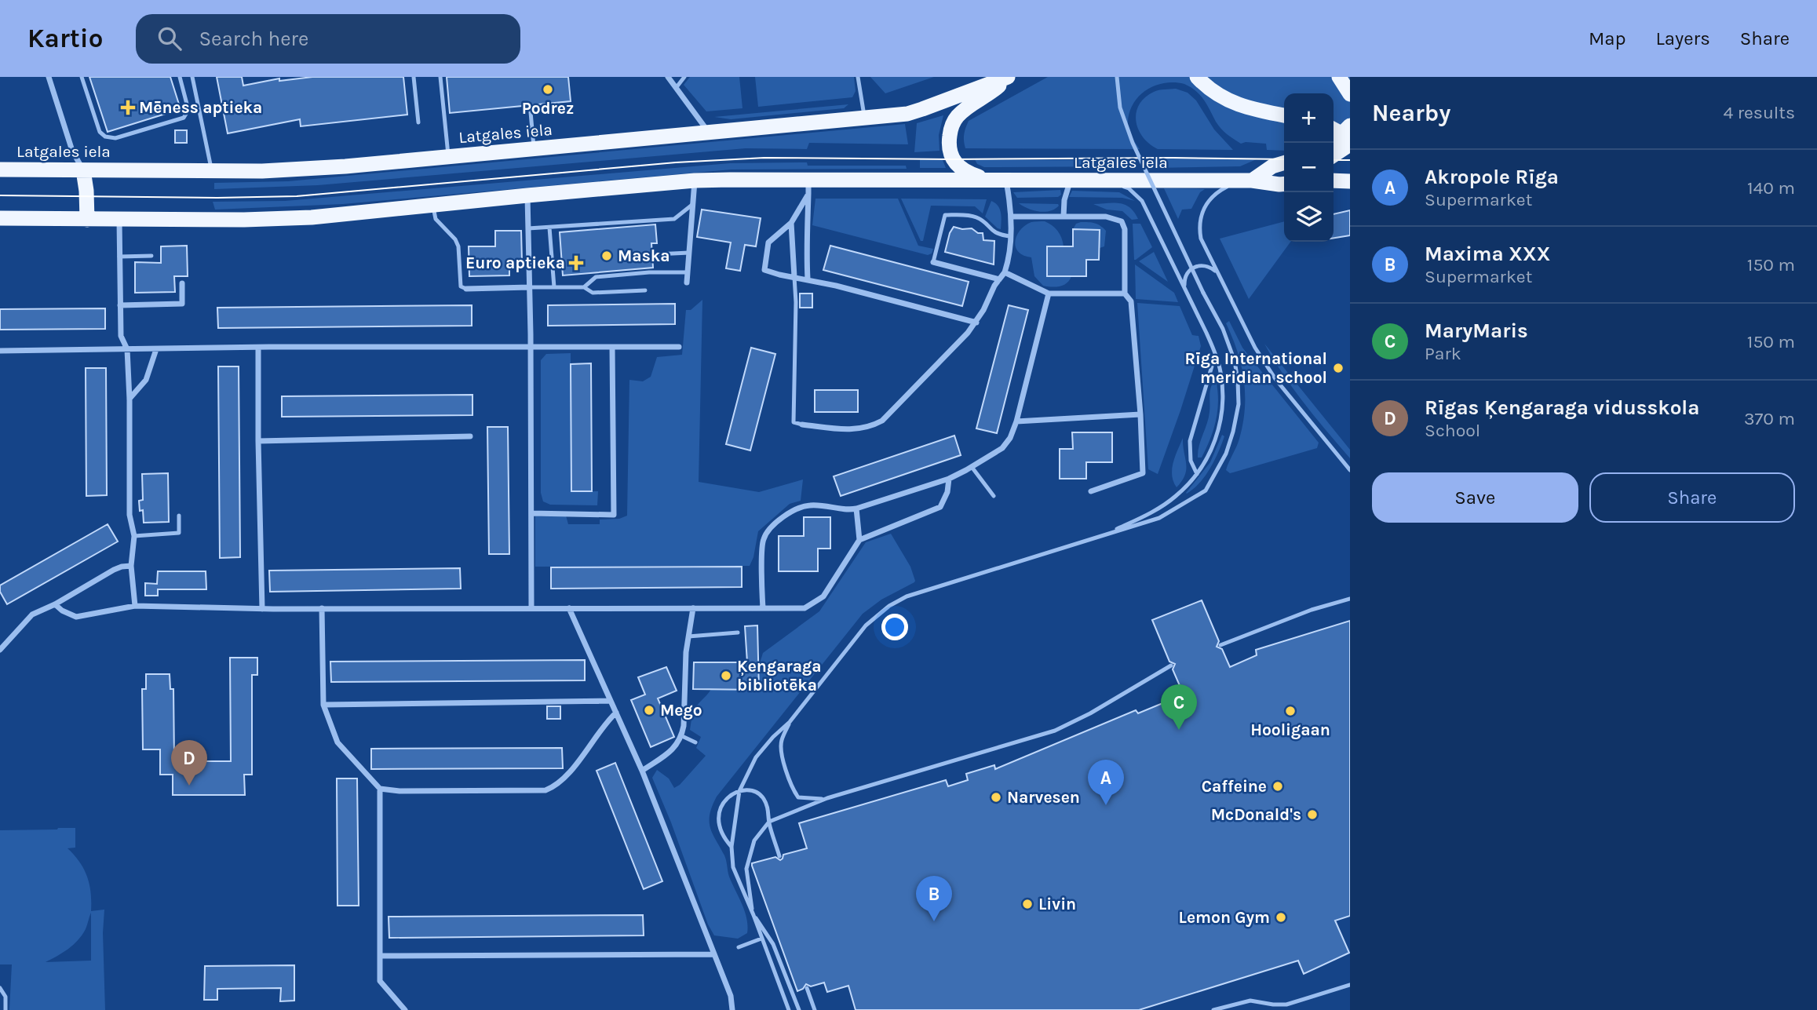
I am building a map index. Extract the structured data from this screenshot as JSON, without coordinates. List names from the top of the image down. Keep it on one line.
{"streets":{"highway":["Latgales iela"]},"places":{"other":["Podrez","Maska","Rīga International meridian school","Ķengaraga bibliotēka","Mego","Hooligaan","Caffeine","Narvesen","McDonald's","Livin","Lemon Gym"],"health":["Mēness aptieka","Euro aptieka"]},"page":{"header":"Kartio","search":"Search here","nav":["Map","Layers","Share"],"heading":["Nearby","4 results"],"map_buttons":["+","−"],"list":[{"mark":"A","name":"Akropole Rīga","note":"Supermarket","value":"140 m"},{"mark":"B","name":"Maxima XXX","note":"Supermarket","value":"150 m"},{"mark":"C","name":"MaryMaris","note":"Park","value":"150 m"},{"mark":"D","name":"Rīgas Ķengaraga vidusskola","note":"School","value":"370 m"}],"buttons":["Save","Share"],"pins":["C","D","A","B"]}}
